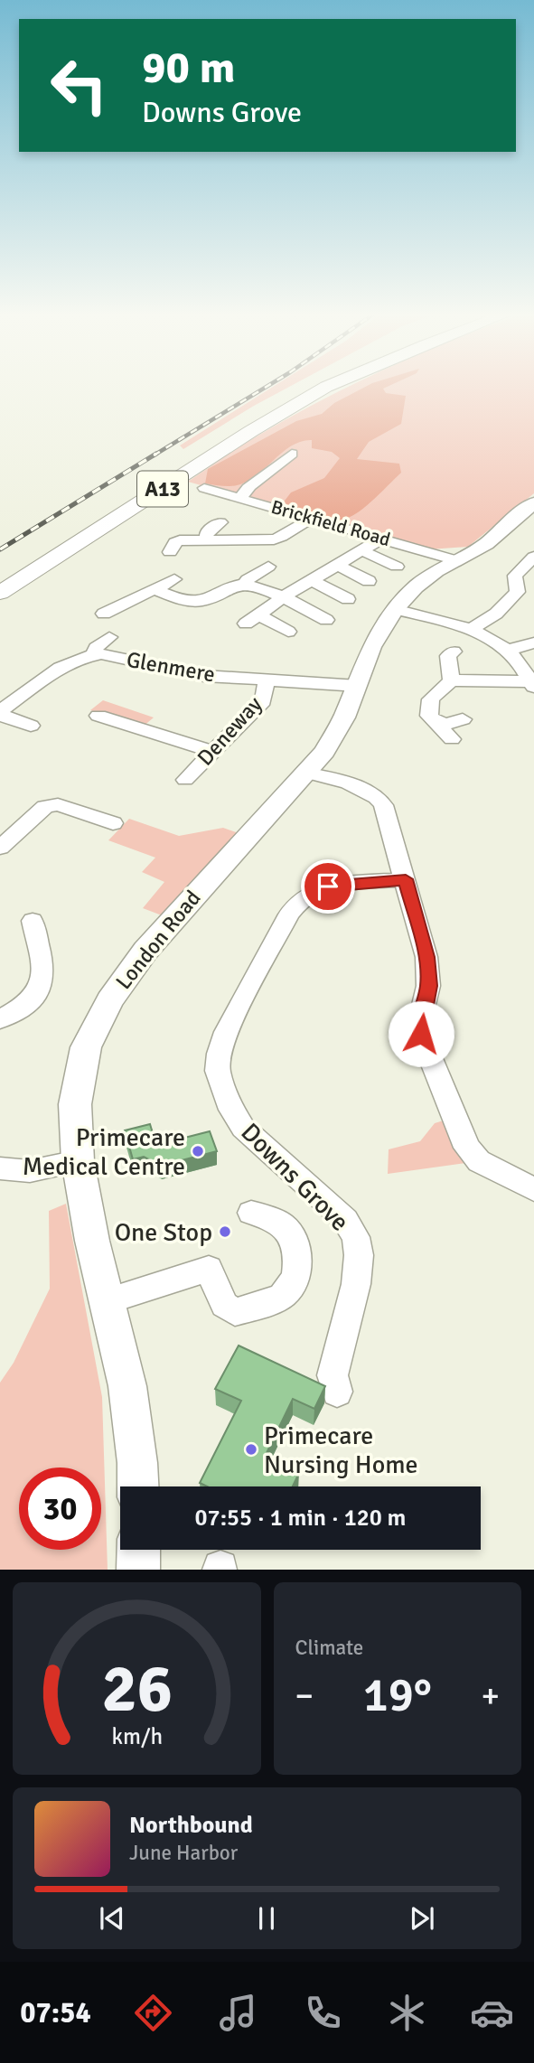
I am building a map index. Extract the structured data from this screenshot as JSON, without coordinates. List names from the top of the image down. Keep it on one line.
{"streets":{"highway":["A13"],"main road":["London Road"],"street":["Brickfield Road","Glenmere","Deneway","Downs Grove"]},"crossings":[["Brickfield Road","London Road"],["Glenmere","Deneway"],["Glenmere","London Road"]],"places":["Primecare Medical Centre","One Stop","Primecare Nursing Home"],"page":{"turn":["90 m","Downs Grove"],"limit":"30","trip":"07:55 · 1 min · 120 m","tile":"Climate","heat":["−","19°","+"],"song":["Northbound","June Harbor"],"tabs":"07:54","gauge":["26","km/h"]}}
